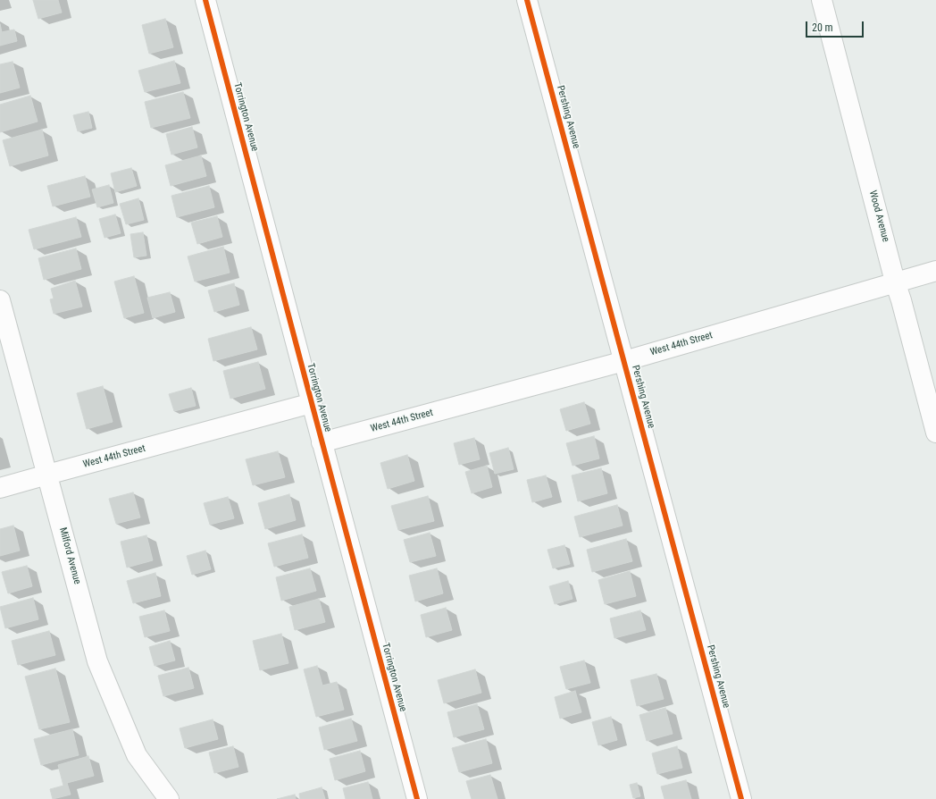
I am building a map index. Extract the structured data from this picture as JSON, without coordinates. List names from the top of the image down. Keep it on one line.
{"streets":{"street":["Torrington Avenue","Pershing Avenue","Wood Avenue","West 44th Street","Milford Avenue"]},"crossings":[["Torrington Avenue","West 44th Street"],["Pershing Avenue","West 44th Street"],["Wood Avenue","West 44th Street"],["West 44th Street","Milford Avenue"]],"scale_bar":"20 m"}
